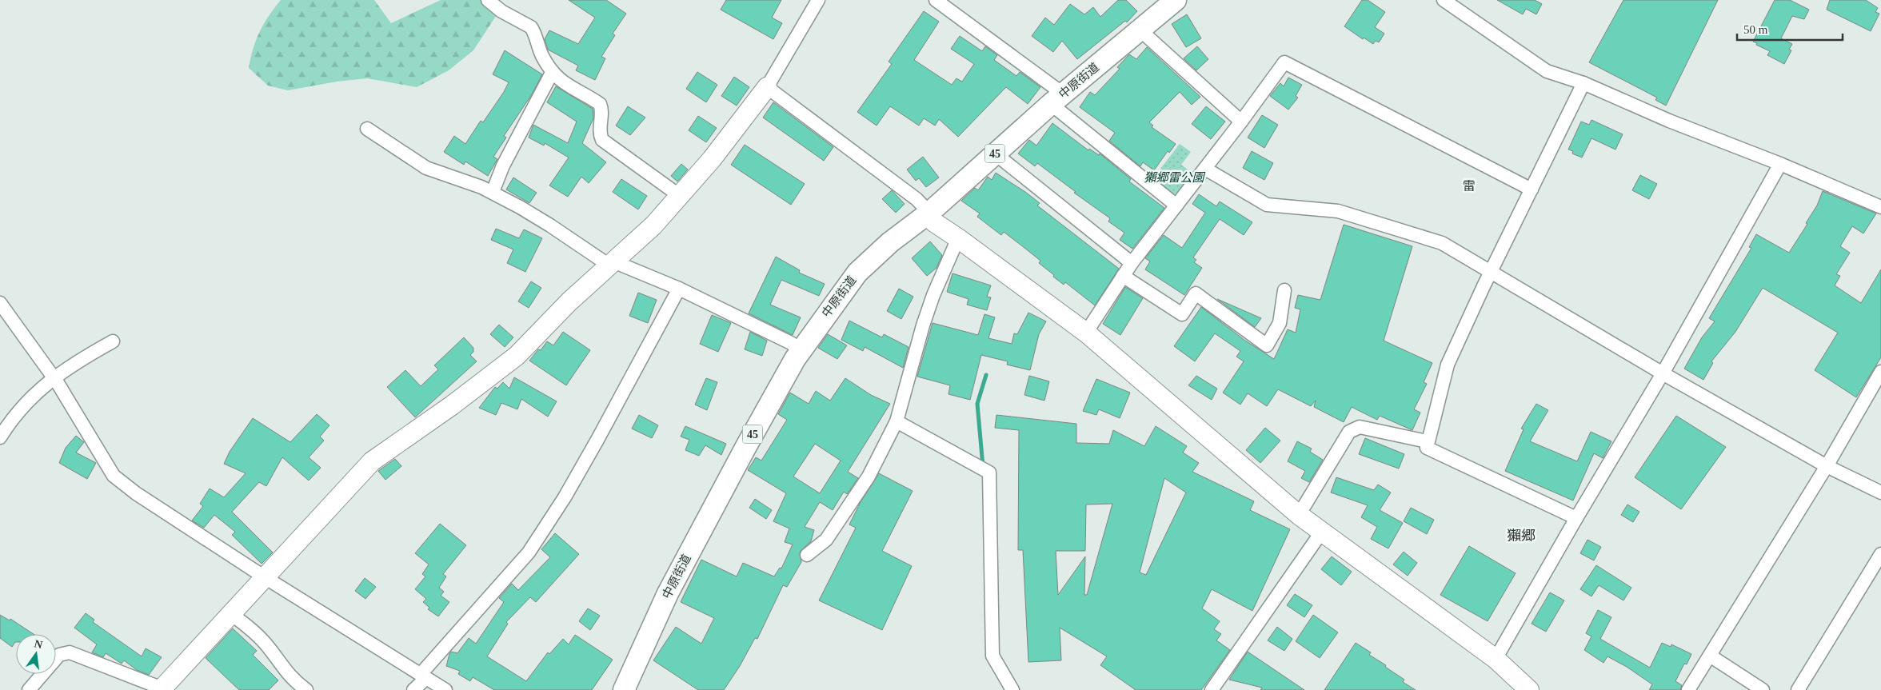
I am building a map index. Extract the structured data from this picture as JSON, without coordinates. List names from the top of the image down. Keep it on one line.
{"streets":{"main road":["中原街道","45"]},"districts":["雷","獺郷"],"parks":["獺郷雷公園"],"scale_bar":"50 m","north":"top"}
